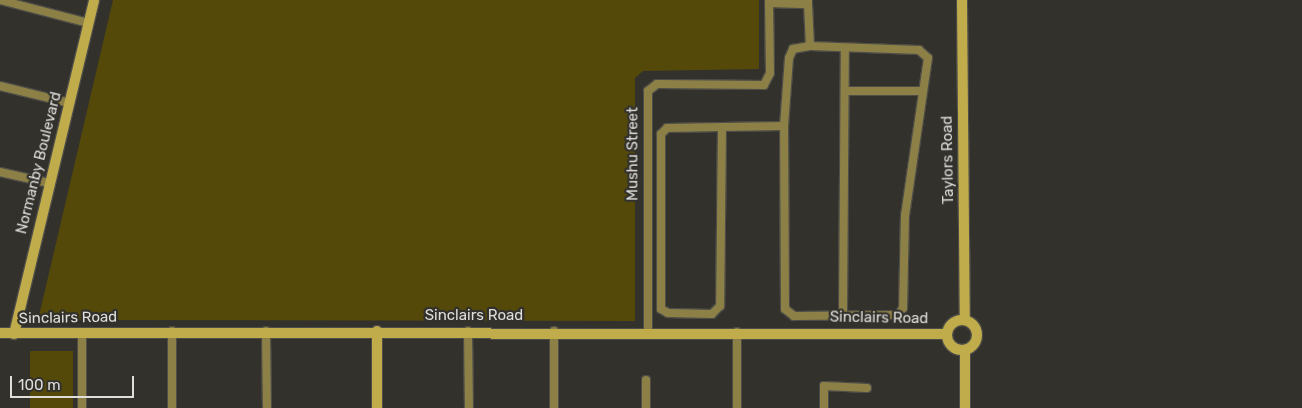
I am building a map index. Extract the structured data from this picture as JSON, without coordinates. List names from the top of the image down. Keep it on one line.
{"streets":{"street":["Mushu Street","Taylors Road","Normanby Boulevard","Sinclairs Road"]},"crossings":[["Mushu Street","Sinclairs Road"],["Taylors Road","Sinclairs Road"],["Normanby Boulevard","Sinclairs Road"]],"scale_bar":"100 m"}
